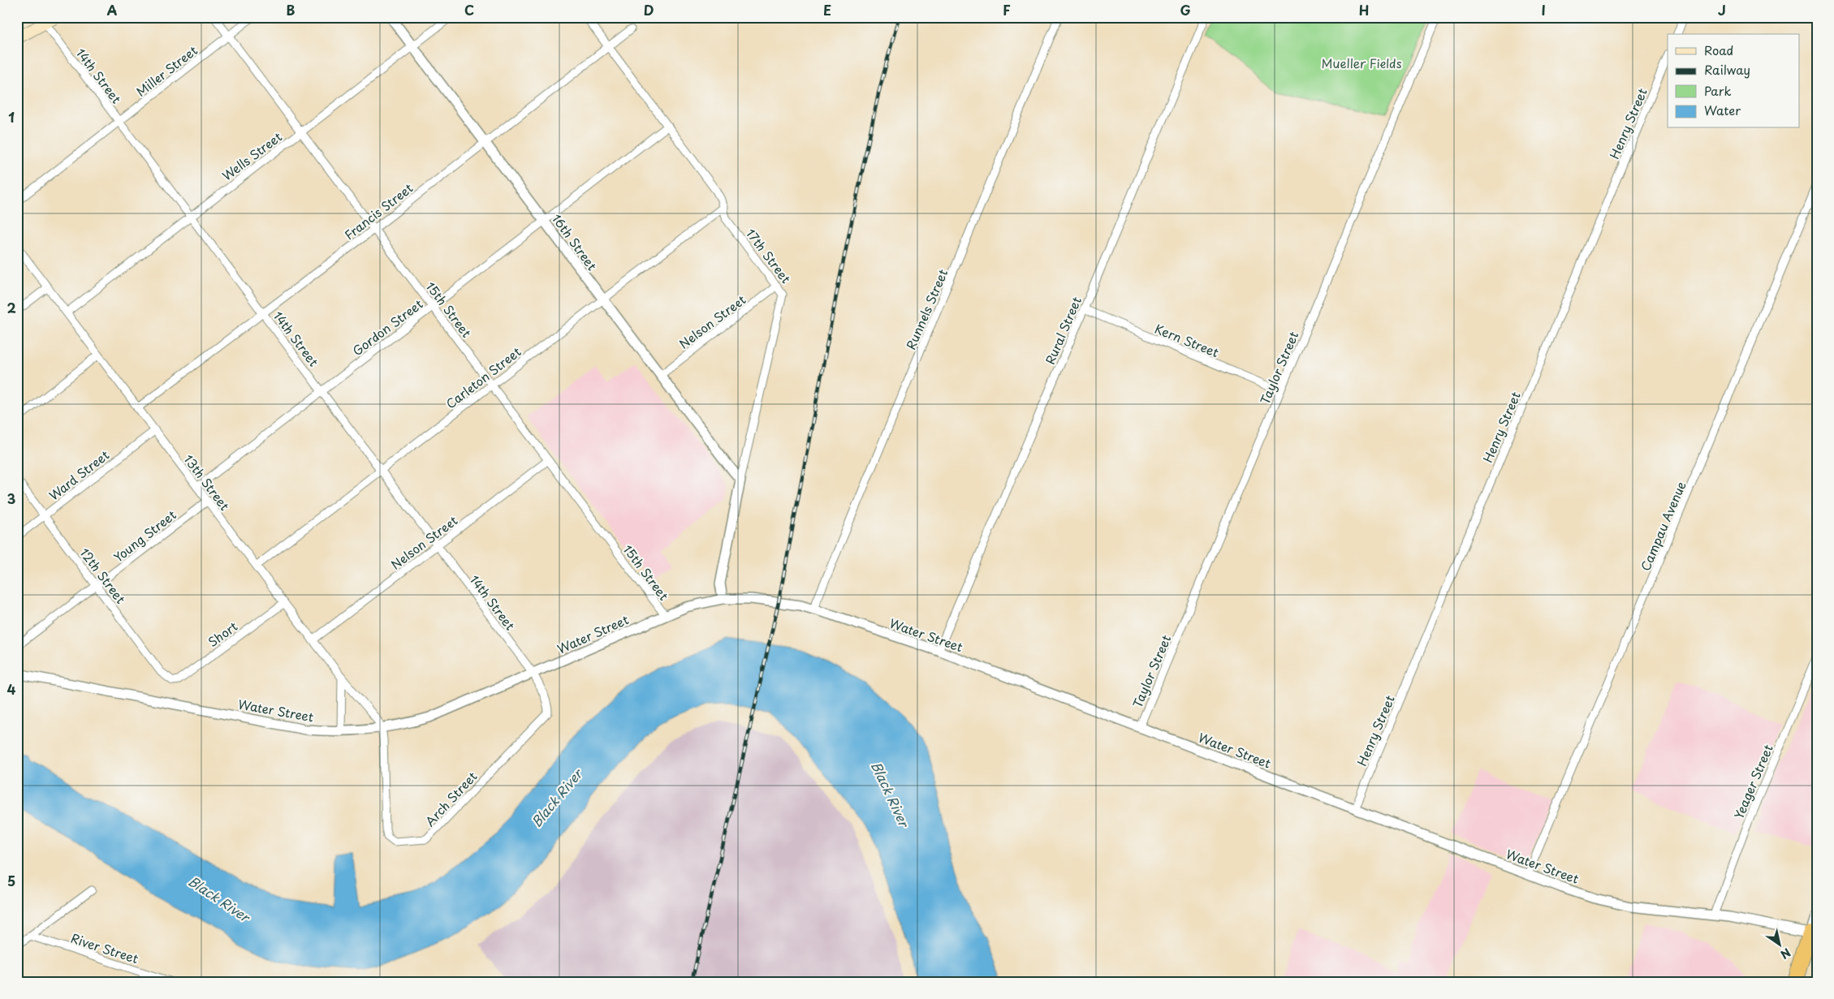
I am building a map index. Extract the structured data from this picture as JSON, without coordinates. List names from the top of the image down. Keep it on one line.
{"streets":{"street":["Miller Street","14th Street","Henry Street","Wells Street","Francis Street","16th Street","17th Street","15th Street","Runnels Street","Nelson Street","Gordon Street","Rural Street","Kern Street","Taylor Street","Carleton Street","Ward Street","13th Street","Campau Avenue","Young Street","12th Street","Short","Water Street","Yeager Street","Arch Street","River Street"]},"crossings":[["Miller Street","14th Street"],["Miller Street","15th Street"],["14th Street","Wells Street"],["14th Street","Francis Street"],["14th Street","Nelson Street"],["14th Street","Gordon Street"],["14th Street","Carleton Street"],["14th Street","Water Street"],["14th Street","Arch Street"],["Henry Street","Water Street"],["Wells Street","16th Street"],["Wells Street","15th Street"],["Wells Street","13th Street"],["Francis Street","16th Street"],["Francis Street","17th Street"],["Francis Street","15th Street"],["Francis Street","13th Street"],["16th Street","17th Street"],["16th Street","Nelson Street"],["16th Street","Gordon Street"],["16th Street","Carleton Street"],["17th Street","Nelson Street"],["17th Street","Gordon Street"],["17th Street","Carleton Street"],["17th Street","Water Street"],["15th Street","Nelson Street"],["15th Street","Gordon Street"],["15th Street","Carleton Street"],["15th Street","Water Street"],["Runnels Street","Water Street"],["Nelson Street","13th Street"],["Gordon Street","13th Street"],["Rural Street","Kern Street"],["Rural Street","Water Street"],["Kern Street","Taylor Street"],["Taylor Street","Water Street"],["Carleton Street","13th Street"],["Ward Street","13th Street"],["Ward Street","12th Street"],["13th Street","Young Street"],["13th Street","Short"],["13th Street","Water Street"],["13th Street","Arch Street"],["Campau Avenue","Water Street"],["Young Street","12th Street"],["12th Street","Short"],["Water Street","Yeager Street"],["Water Street","Arch Street"]],"water":["Black River"],"parks":["Mueller Fields"],"legend":["Road","Railway","Park","Water"],"north":"bottom right","grid":{"columns":["A","B","C","D","E","F","G","H","I","J"],"rows":["1","2","3","4","5"]}}
